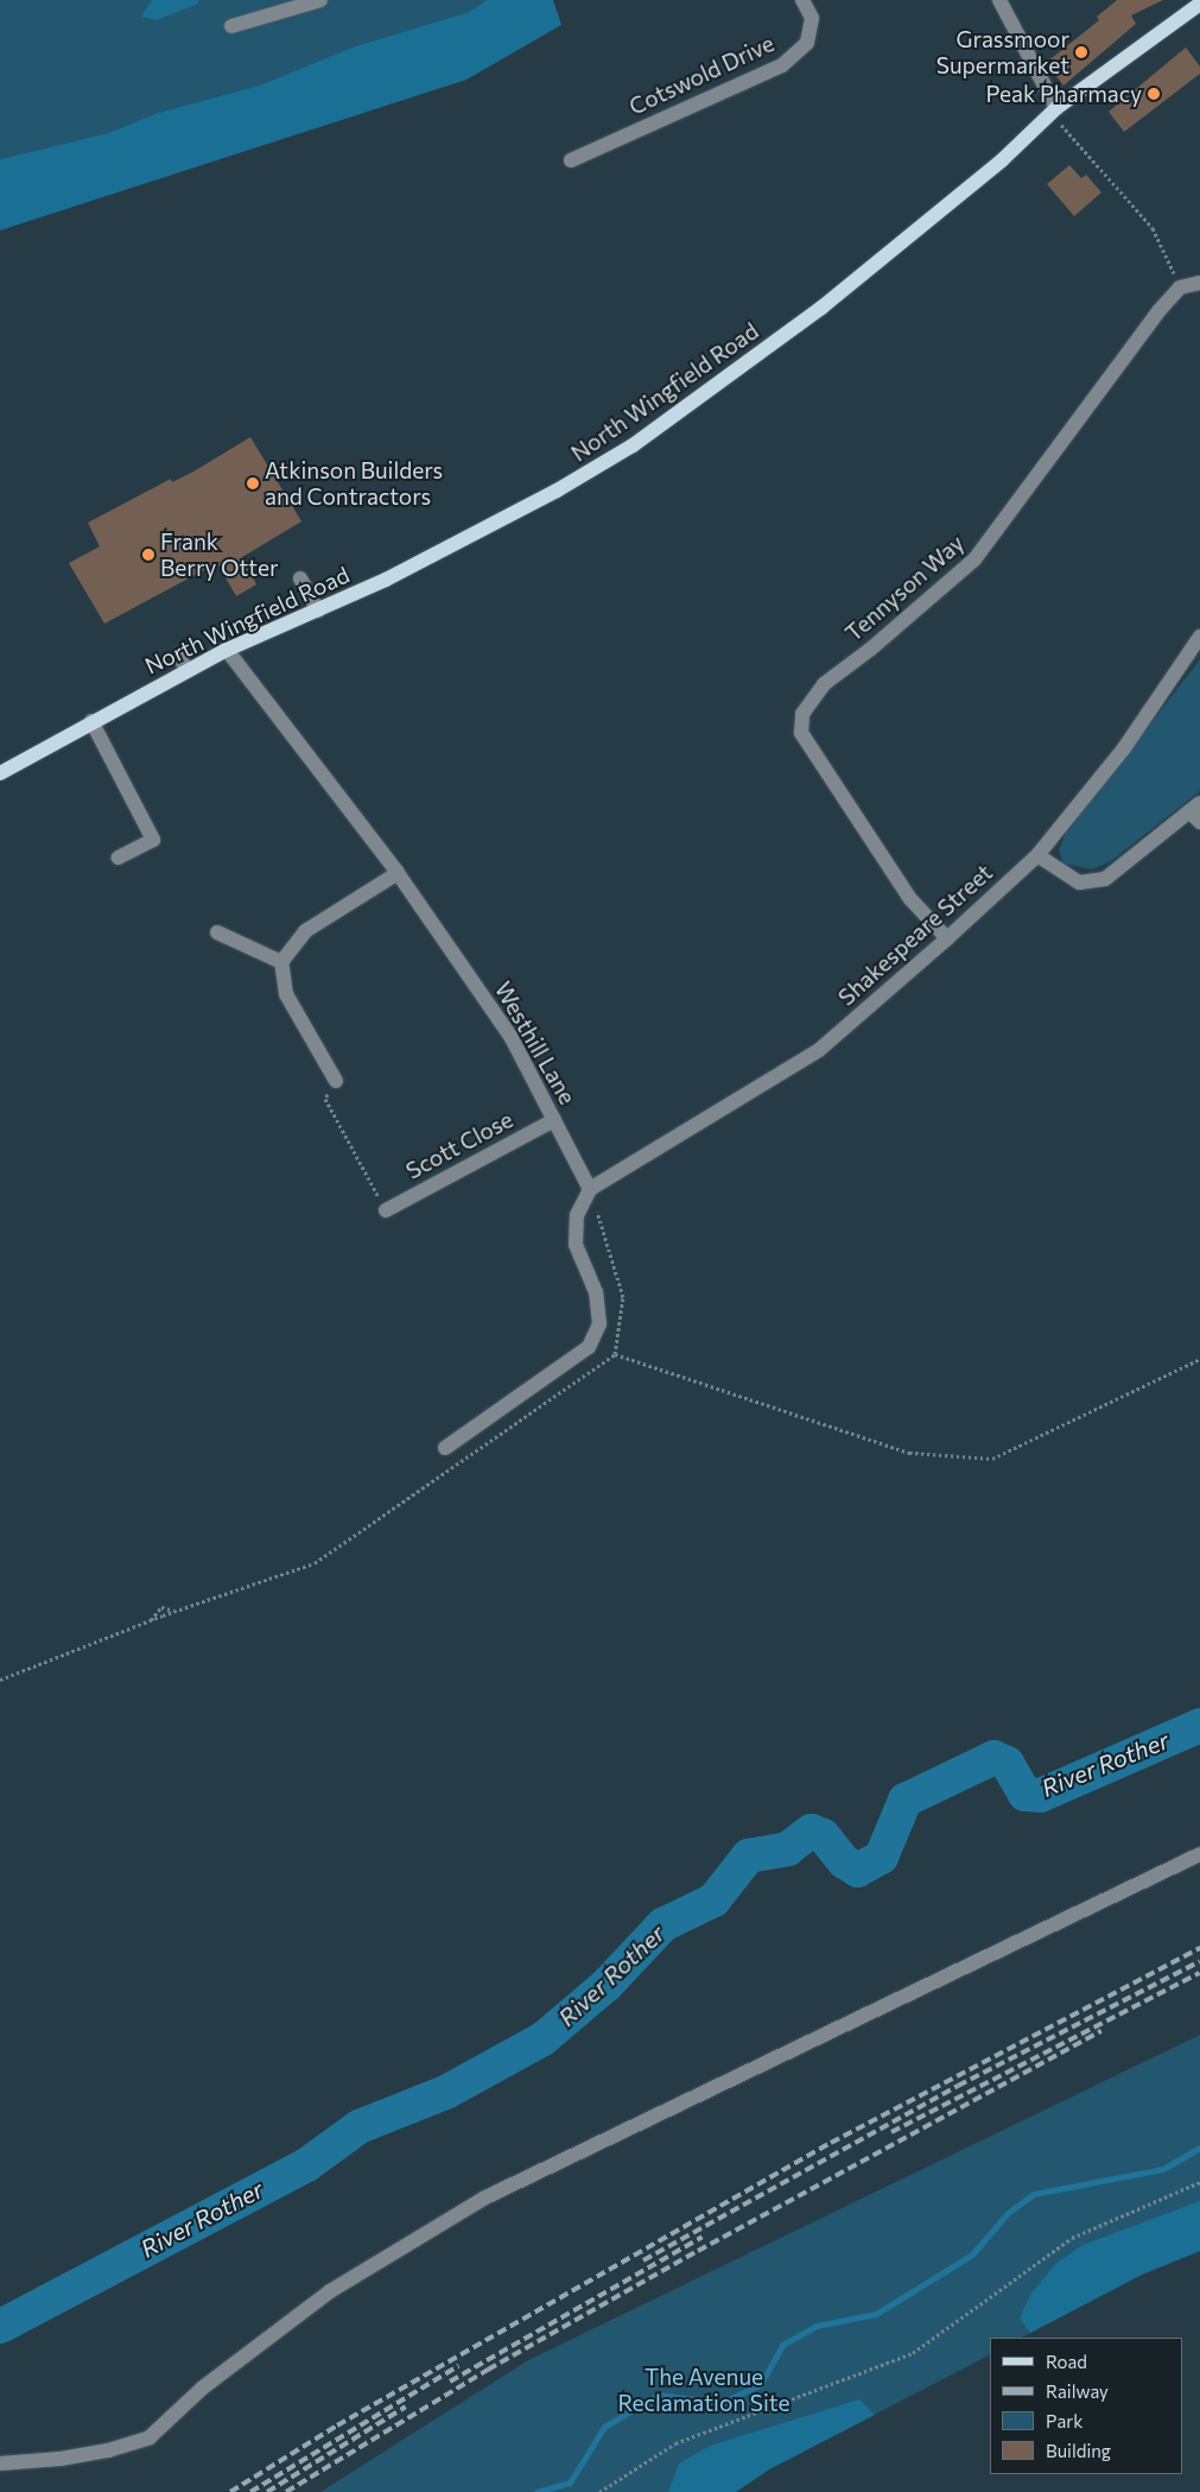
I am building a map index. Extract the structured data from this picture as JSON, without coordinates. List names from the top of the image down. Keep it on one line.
{"streets":{"main road":["North Wingfield Road"],"street":["Cotswold Drive","Tennyson Way","Shakespeare Street","Westhill Lane","Scott Close"]},"crossings":[["North Wingfield Road","Westhill Lane"],["Tennyson Way","Shakespeare Street"],["Shakespeare Street","Westhill Lane"],["Westhill Lane","Scott Close"]],"water":["River Rother"],"parks":["The Avenue Reclamation Site"],"places":["Grassmoor Supermarket","Peak Pharmacy","Atkinson Builders and Contractors","Frank Berry Otter"],"legend":["Road","Railway","Park","Building"]}
